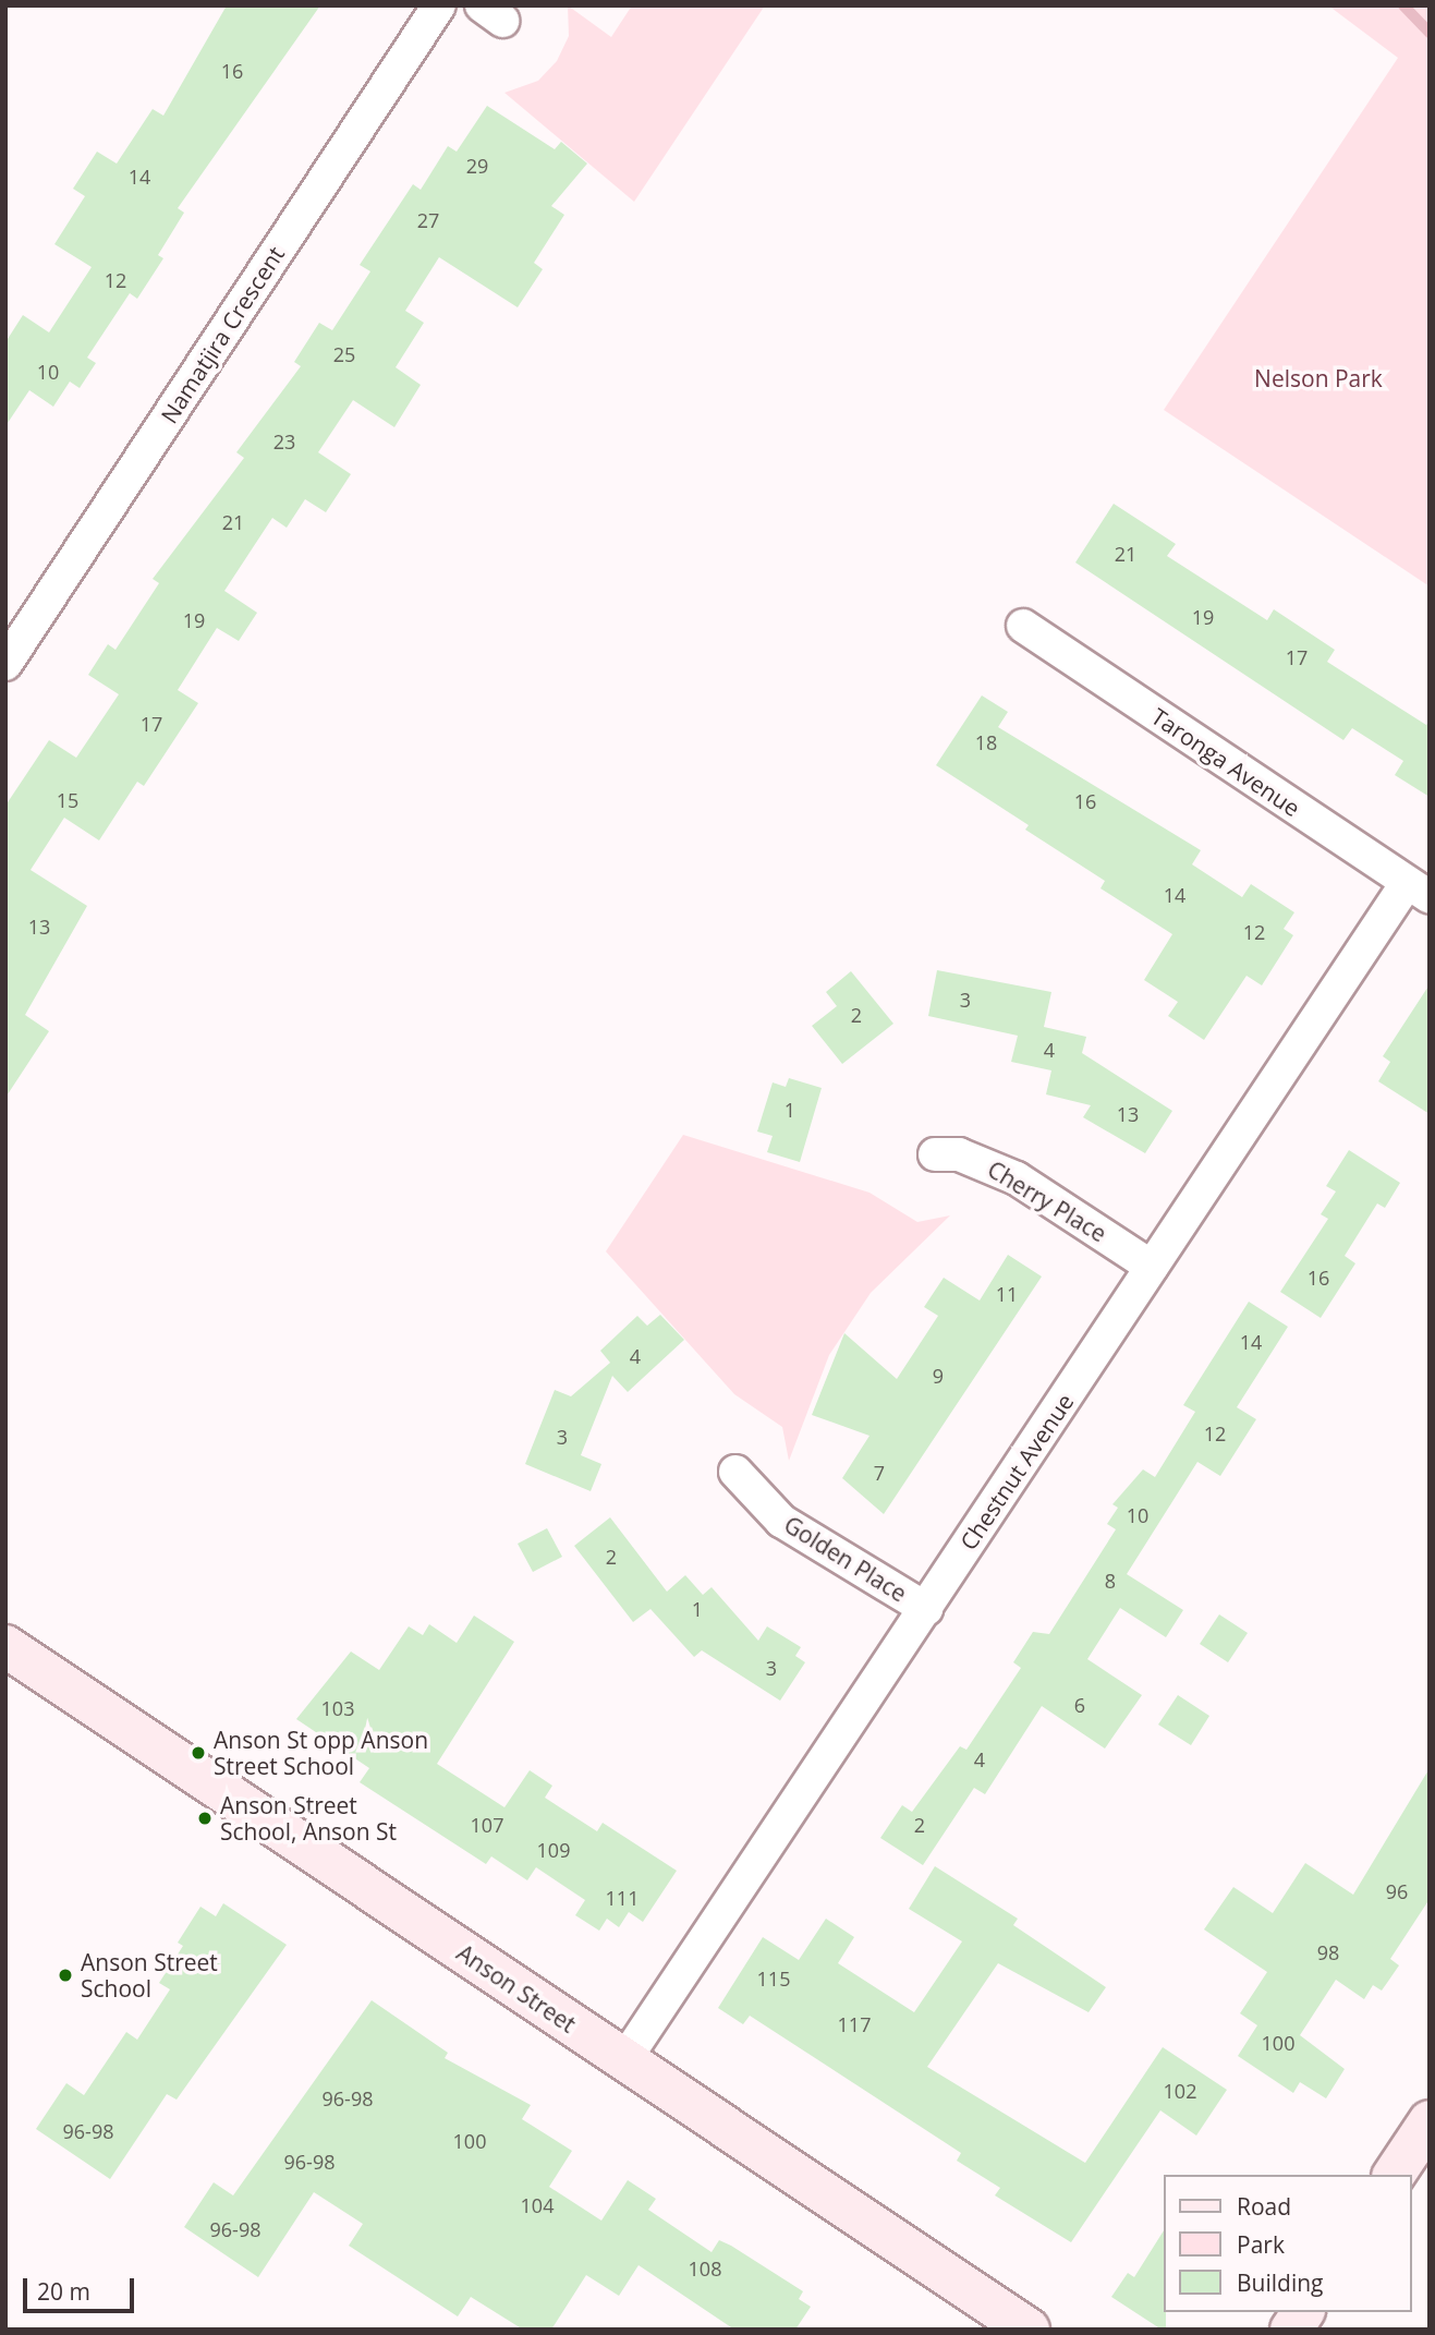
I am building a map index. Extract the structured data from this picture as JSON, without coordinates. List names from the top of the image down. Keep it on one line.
{"streets":{"street":["Namatjira Crescent","Taronga Avenue","Cherry Place","Chestnut Avenue","Golden Place","Anson Street"]},"crossings":[["Taronga Avenue","Chestnut Avenue"],["Cherry Place","Chestnut Avenue"],["Chestnut Avenue","Golden Place"],["Chestnut Avenue","Anson Street"]],"parks":["Nelson Park"],"places":["Anson St opp Anson Street School","Anson Street School, Anson St","Anson Street School"],"house_numbers":["16","29","14","27","12","25","10","23","21","21","19","19","17","17","18","15","16","14","13","12","3","2","4","1","13","16","11","14","4","9","12","3","7","10","2","8","1","3","6","103","4","107","2","109","96","111","98","115","117","100","102","96-98","96-98","100","96-98","104","96-98","108"],"legend":["Road","Park","Building"],"scale_bar":"20 m"}
